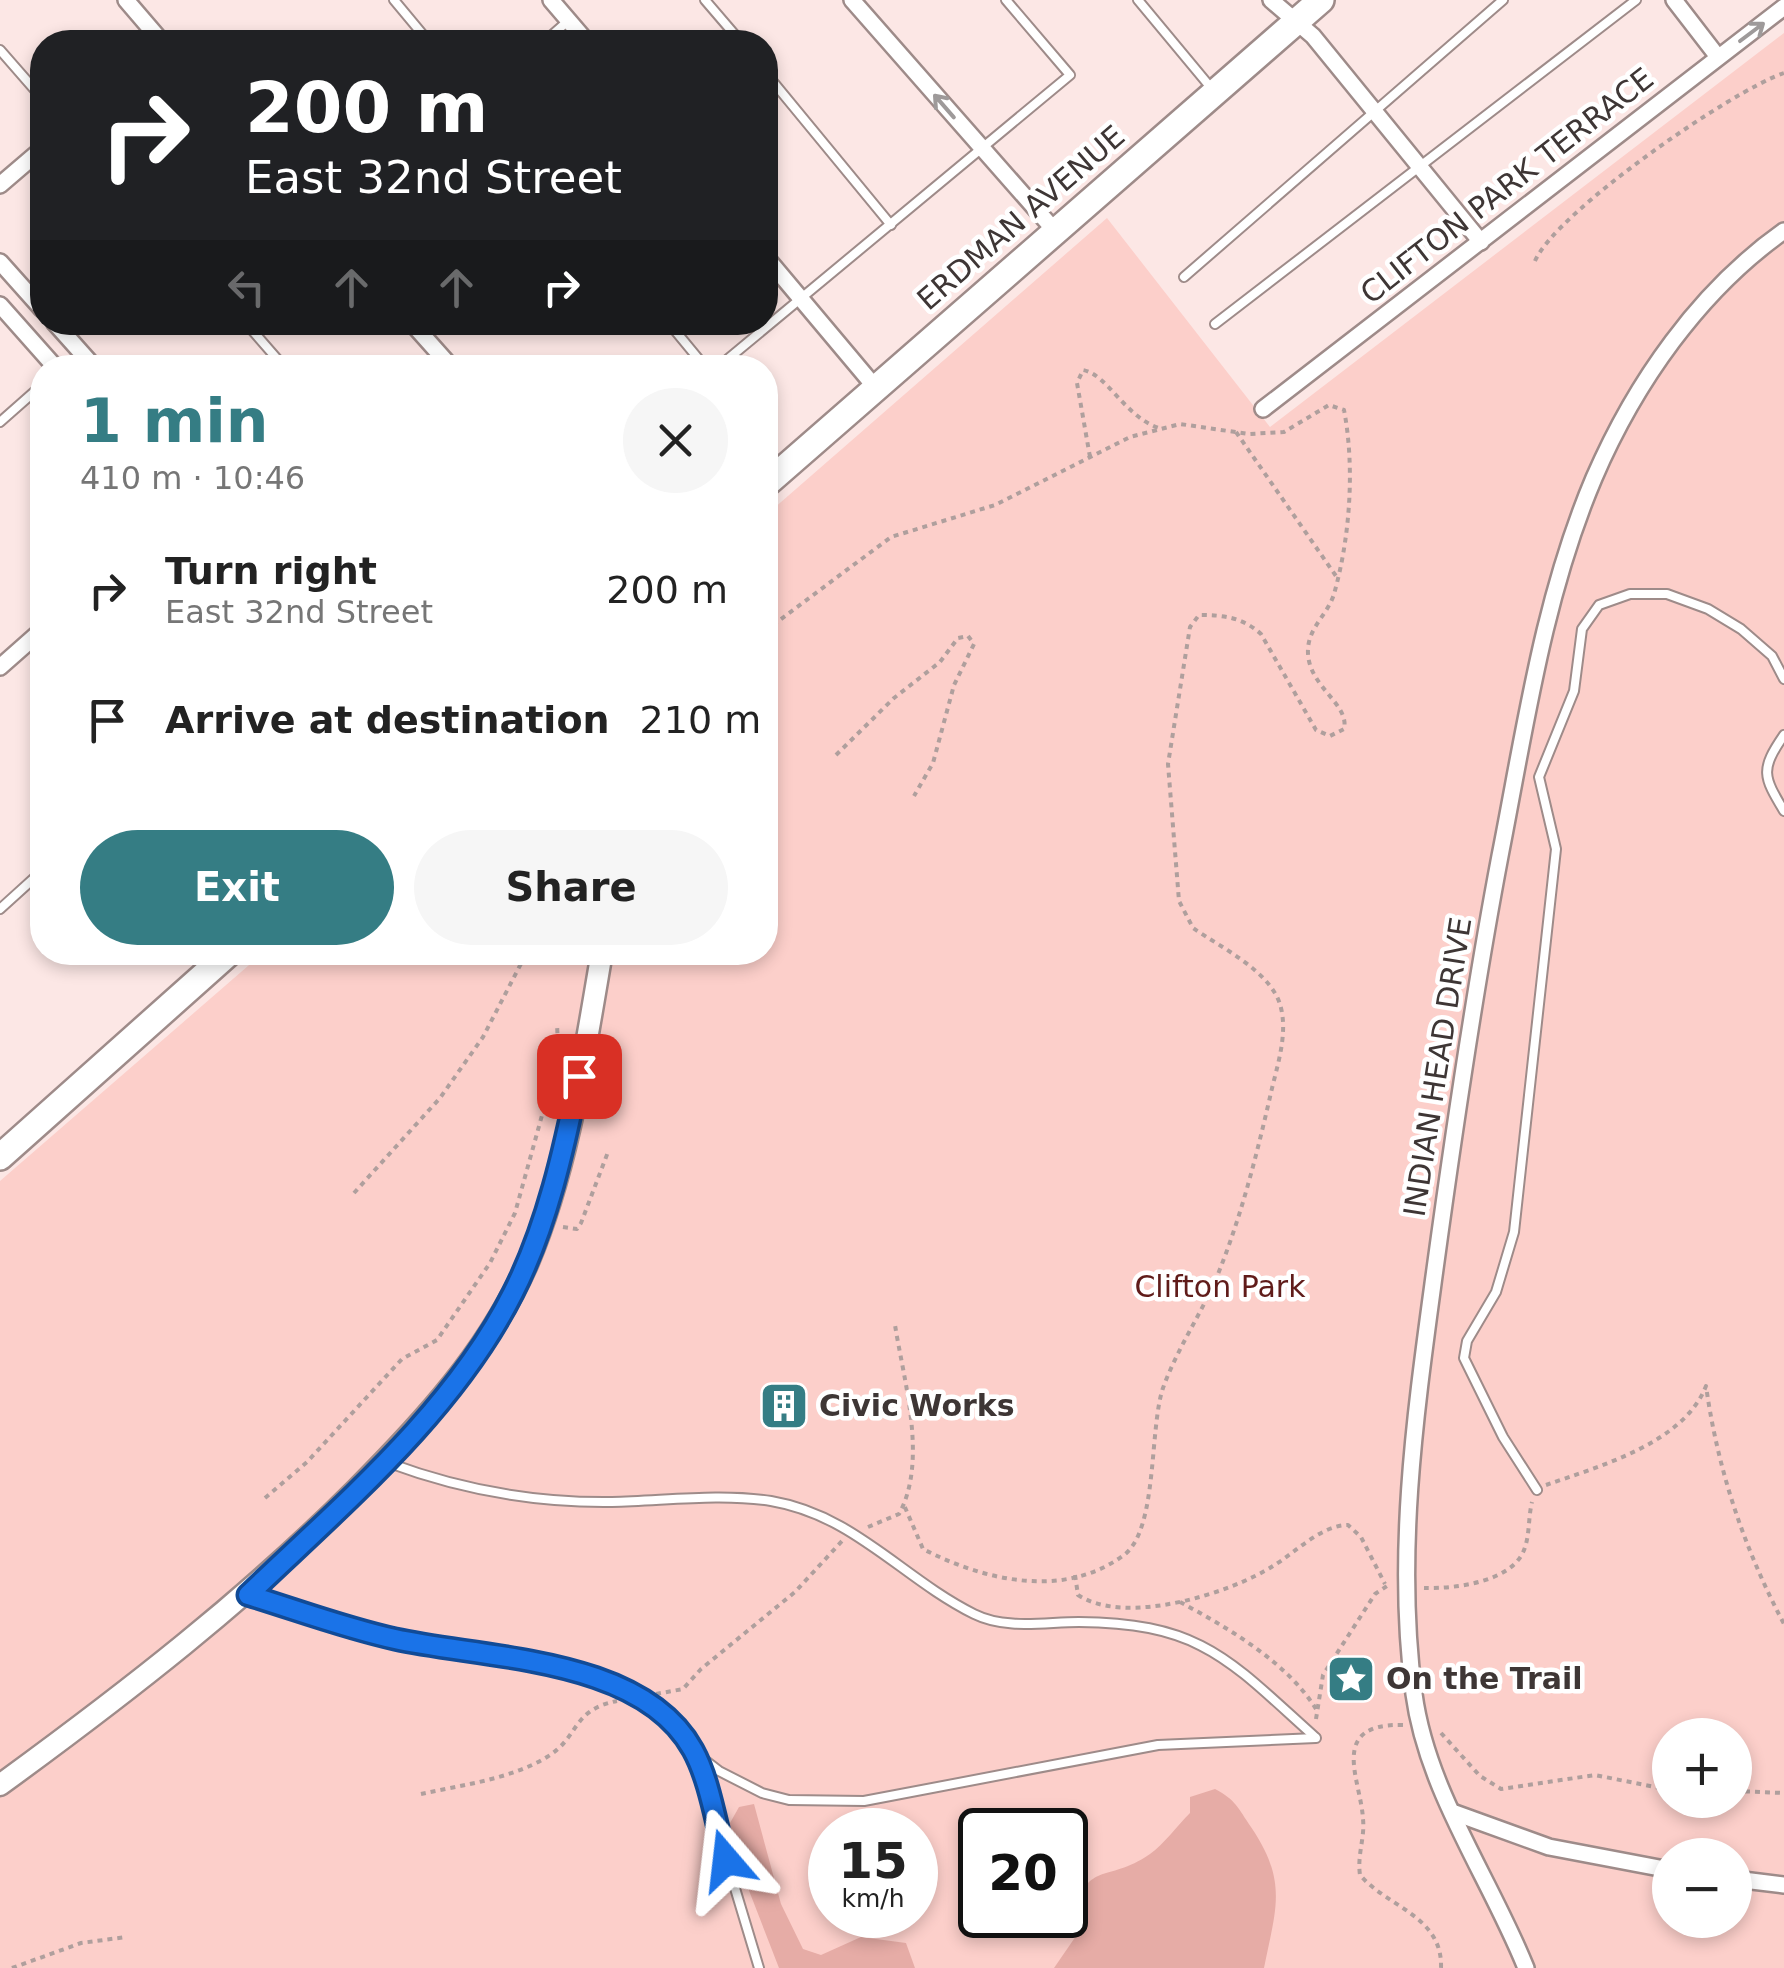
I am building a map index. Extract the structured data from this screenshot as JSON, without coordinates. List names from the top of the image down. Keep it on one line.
{"streets":{"main road":["ERDMAN AVENUE"],"street":["CLIFTON PARK TERRACE","INDIAN HEAD DRIVE"]},"parks":["Clifton Park"],"places":{"building":["Civic Works"],"place":["On the Trail"]},"page":{"turn":["200 m","East 32nd Street"],"heading":["1 min","410 m · 10:46"],"list":[{"name":"Turn right","note":"East 32nd Street","value":"200 m"},{"name":"Arrive at destination","value":"210 m"}],"buttons":["Exit","Share"],"map_buttons":["+","−"],"speed":"15 km/h","limit":"20"}}
